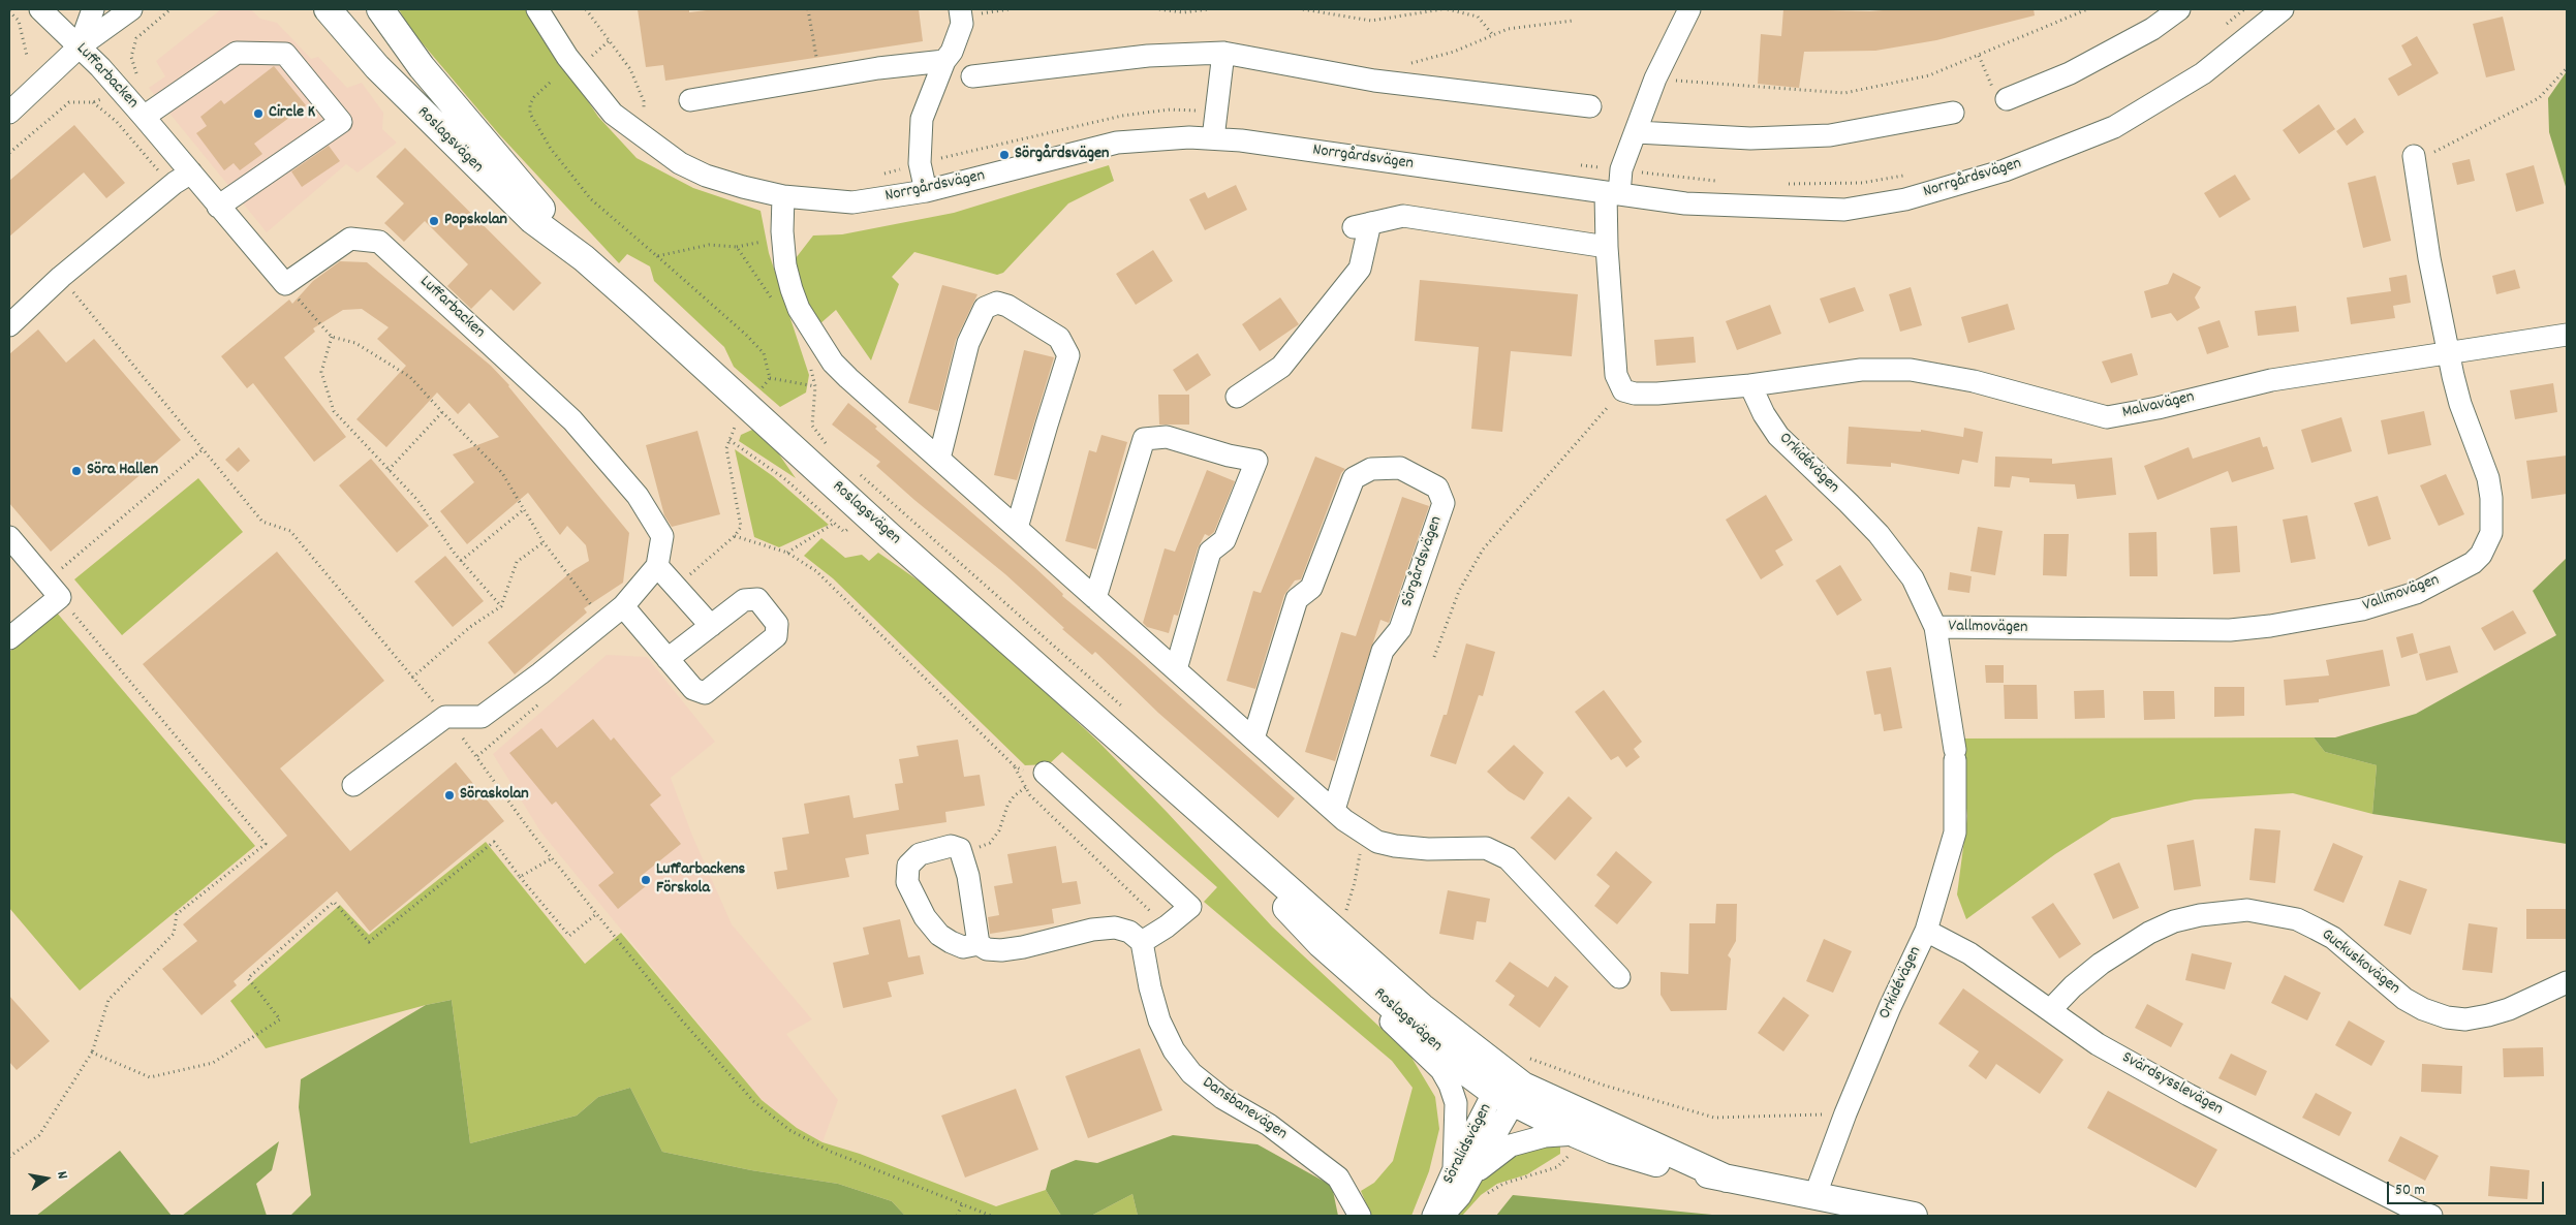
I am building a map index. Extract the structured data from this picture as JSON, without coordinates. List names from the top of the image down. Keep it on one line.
{"streets":{"main road":["Roslagsvägen"],"street":["Luffarbacken","Norrgårdsvägen","Malvavägen","Orkidévägen","Sörgårdsvägen","Vallmovägen","Guckuskovägen","Svärdsysslevägen","Dansbanevägen","Söralidsvägen"]},"crossings":[["Roslagsvägen","Orkidévägen"],["Roslagsvägen","Söralidsvägen"],["Malvavägen","Orkidévägen"],["Malvavägen","Vallmovägen"],["Orkidévägen","Vallmovägen"],["Orkidévägen","Svärdsysslevägen"],["Guckuskovägen","Svärdsysslevägen"]],"places":["Circle K","Sörgårdsvägen","Popskolan","Söra Hallen","Söraskolan","Luffarbackens Förskola"],"scale_bar":"50 m","north":"right"}
